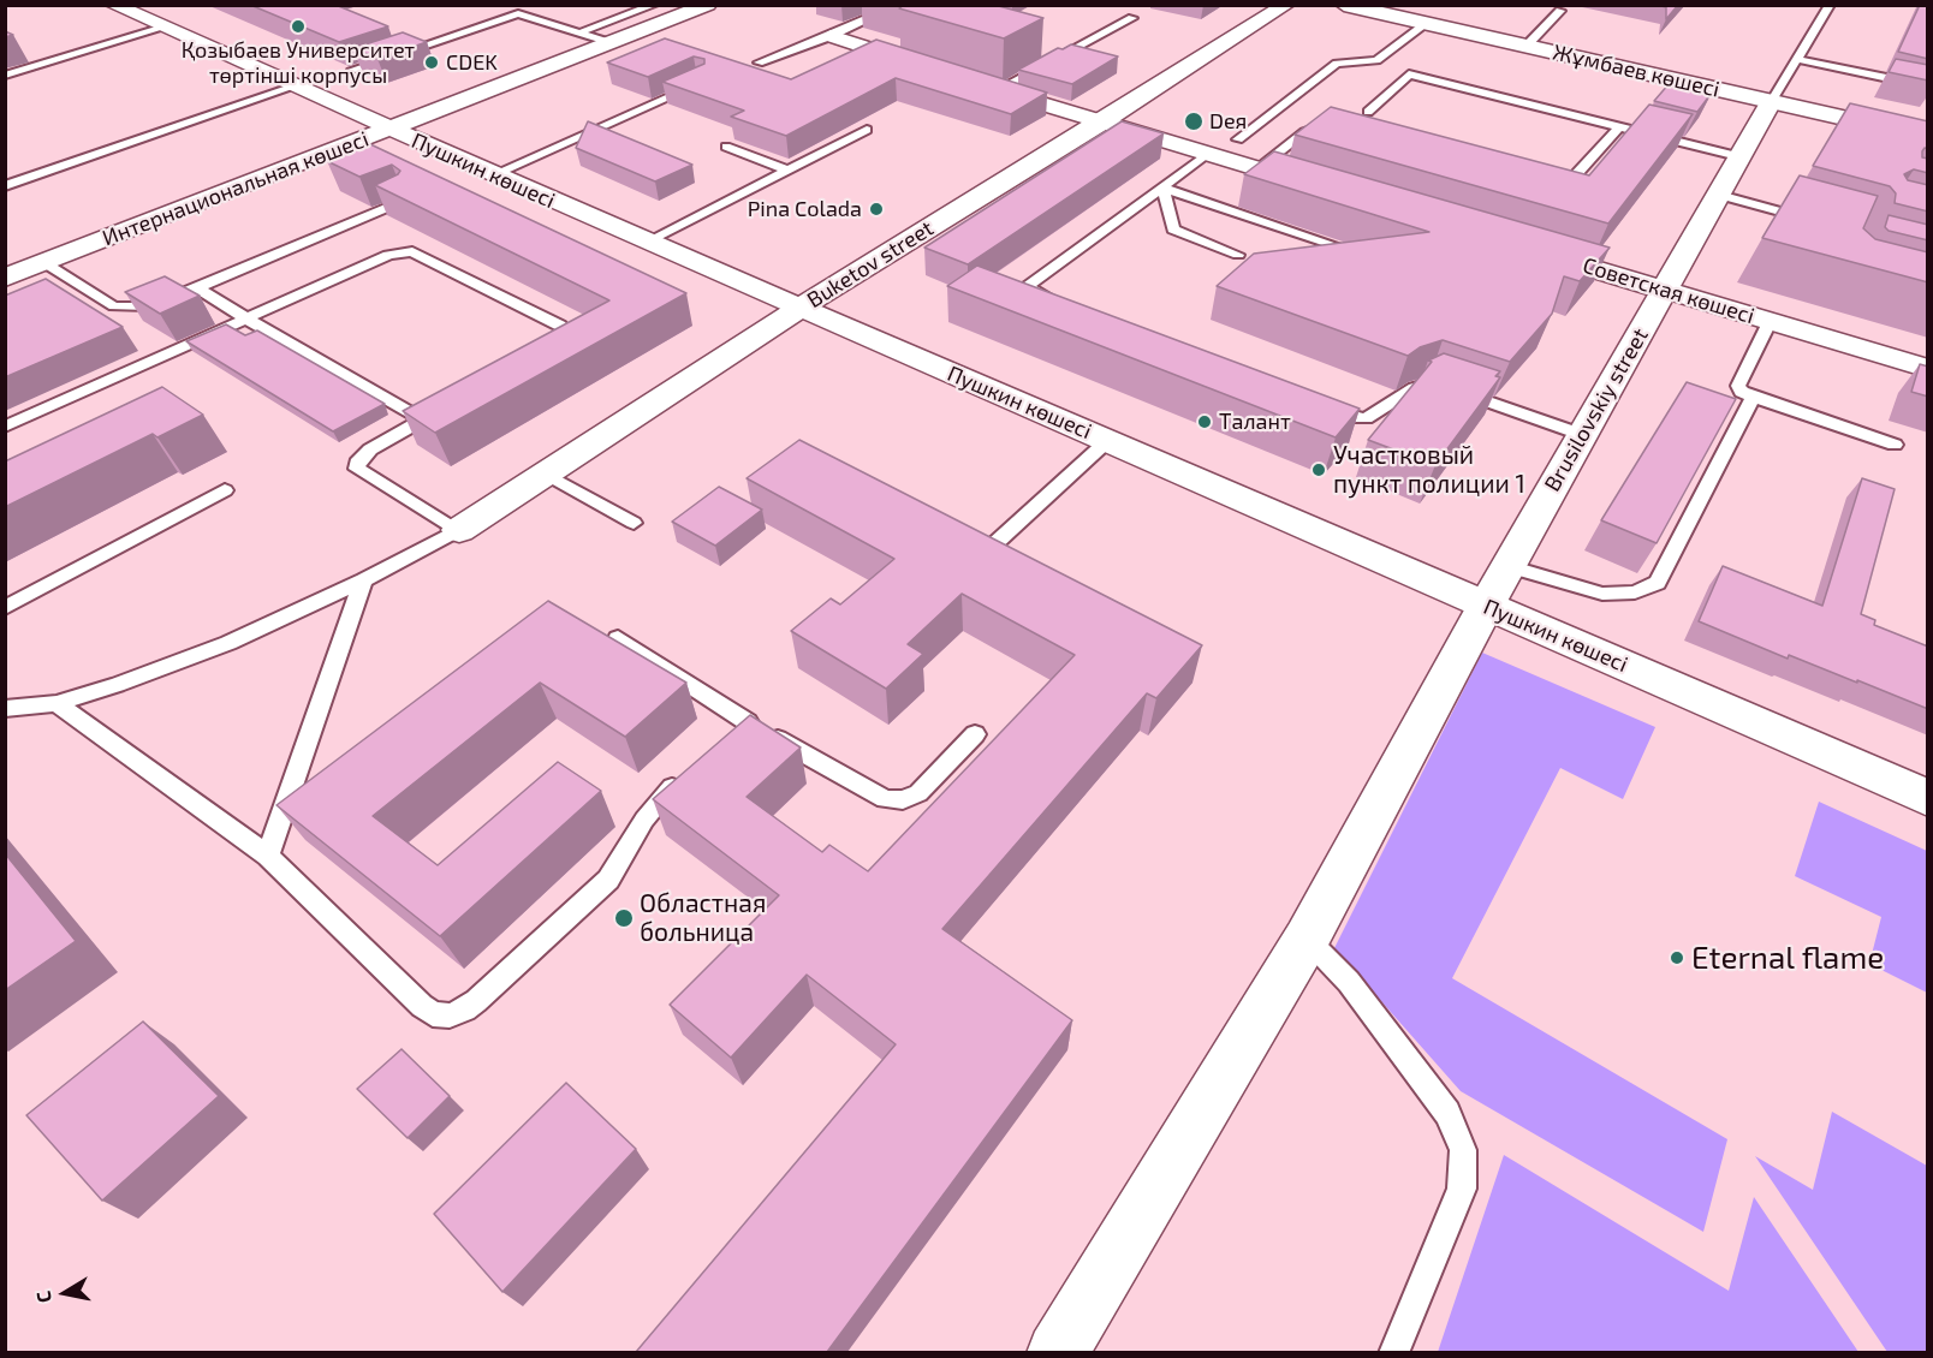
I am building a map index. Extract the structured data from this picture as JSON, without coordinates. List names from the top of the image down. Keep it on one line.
{"streets":{"street":["Жұмбаев көшесі","Пушкин көшесі","Интернациональная көшесі","Buketov street","Советская көшесі","Brusilovskiy street"]},"crossings":[["Жұмбаев көшесі","Brusilovskiy street"],["Пушкин көшесі","Интернациональная көшесі"],["Пушкин көшесі","Buketov street"],["Пушкин көшесі","Brusilovskiy street"],["Советская көшесі","Brusilovskiy street"]],"places":["Қозыбаев Университет төртінші корпусы","CDEK","Deя","Pina Colada","Талант","Участковый пункт полиции 1","Областная больница","Eternal flame"],"north":"left"}
